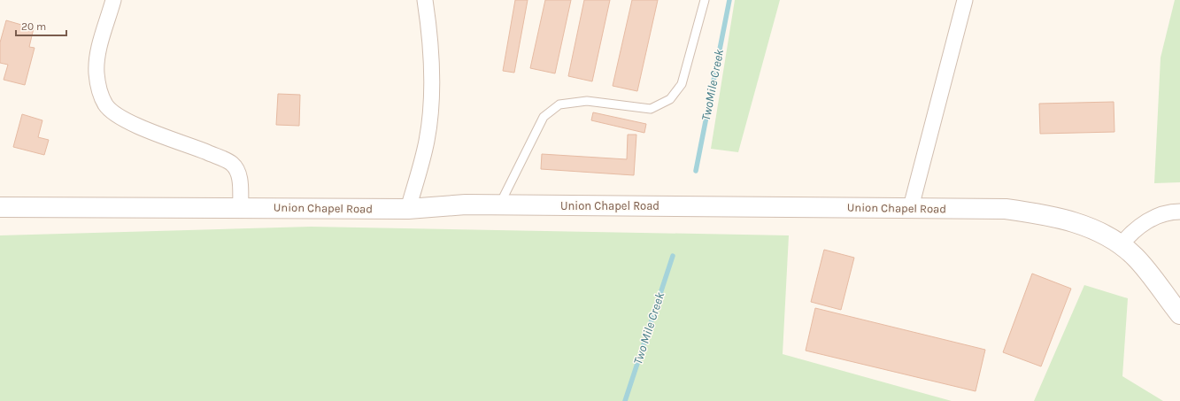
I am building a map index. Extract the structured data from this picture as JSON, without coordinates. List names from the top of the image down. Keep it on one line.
{"streets":{"street":["Union Chapel Road"]},"water":["TwoMile Creek","Two Mile Creek"],"scale_bar":"20 m"}
